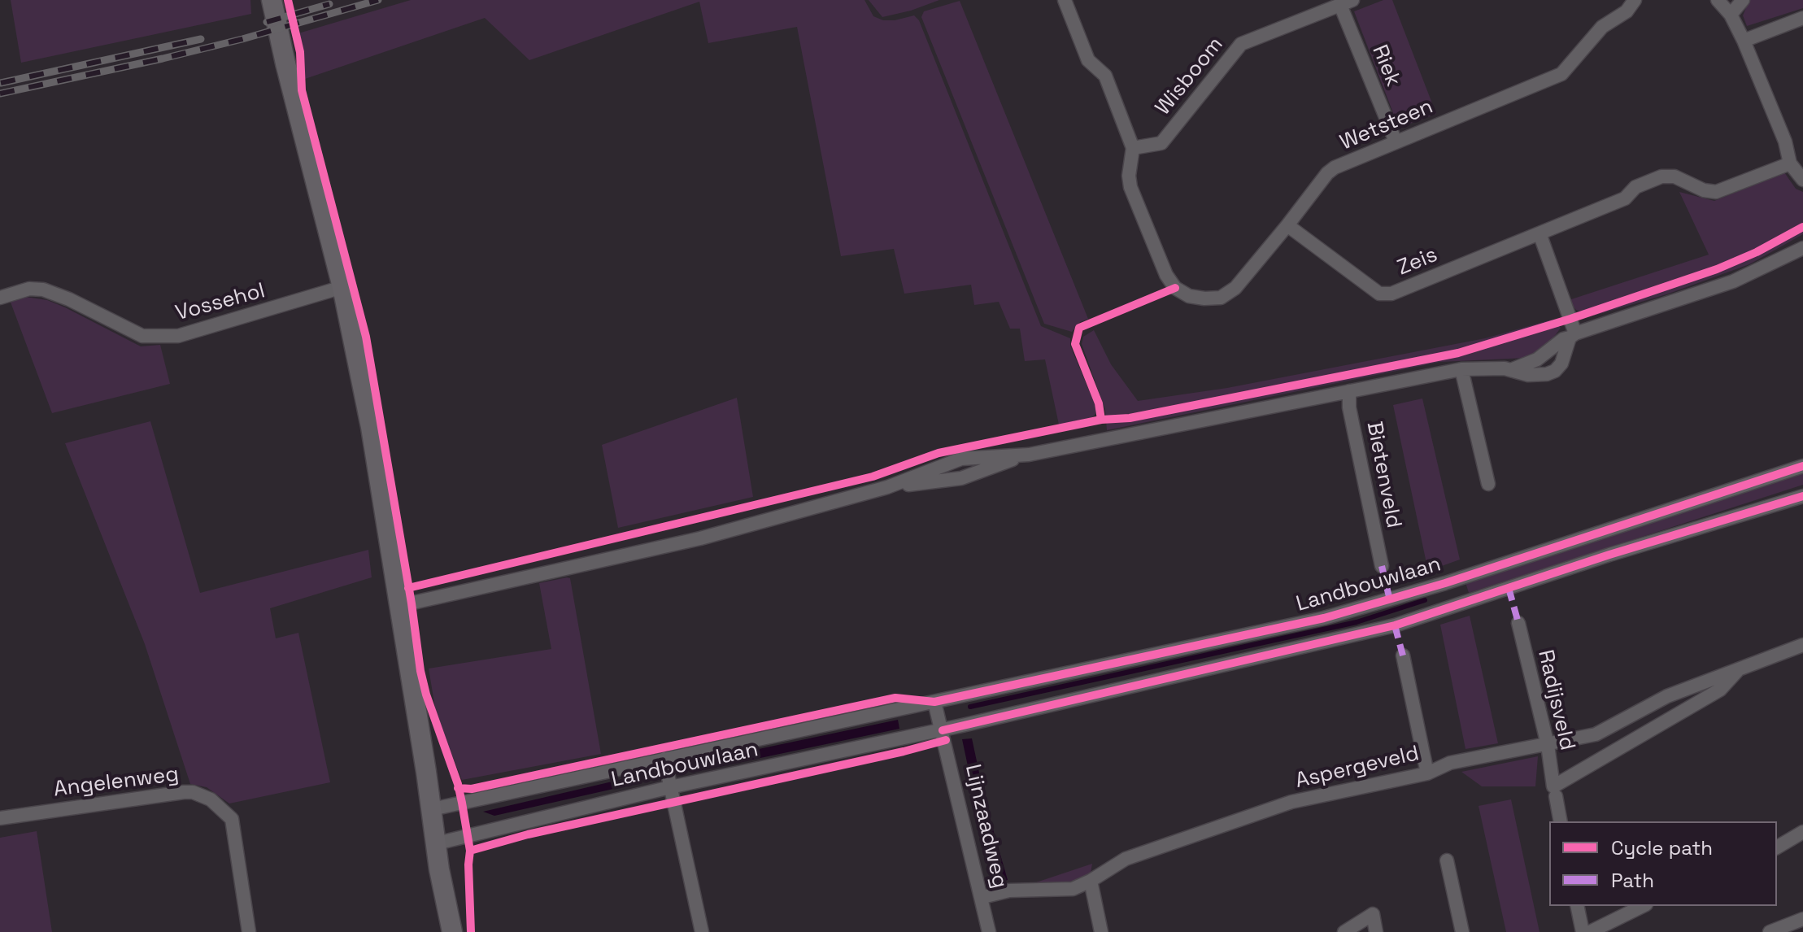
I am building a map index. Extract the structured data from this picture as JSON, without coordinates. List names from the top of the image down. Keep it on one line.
{"streets":{"street":["Riek","Wisboom","Wetsteen","Zeis","Vossehol","Bietenveld","Landbouwlaan","Radijsveld","Aspergeveld","Angelenweg","Lijnzaadweg"]},"crossings":[["Riek","Wisboom"],["Riek","Wetsteen"],["Wisboom","Wetsteen"],["Wetsteen","Zeis"],["Landbouwlaan","Lijnzaadweg"],["Radijsveld","Aspergeveld"],["Aspergeveld","Lijnzaadweg"]],"legend":["Cycle path","Path"]}
